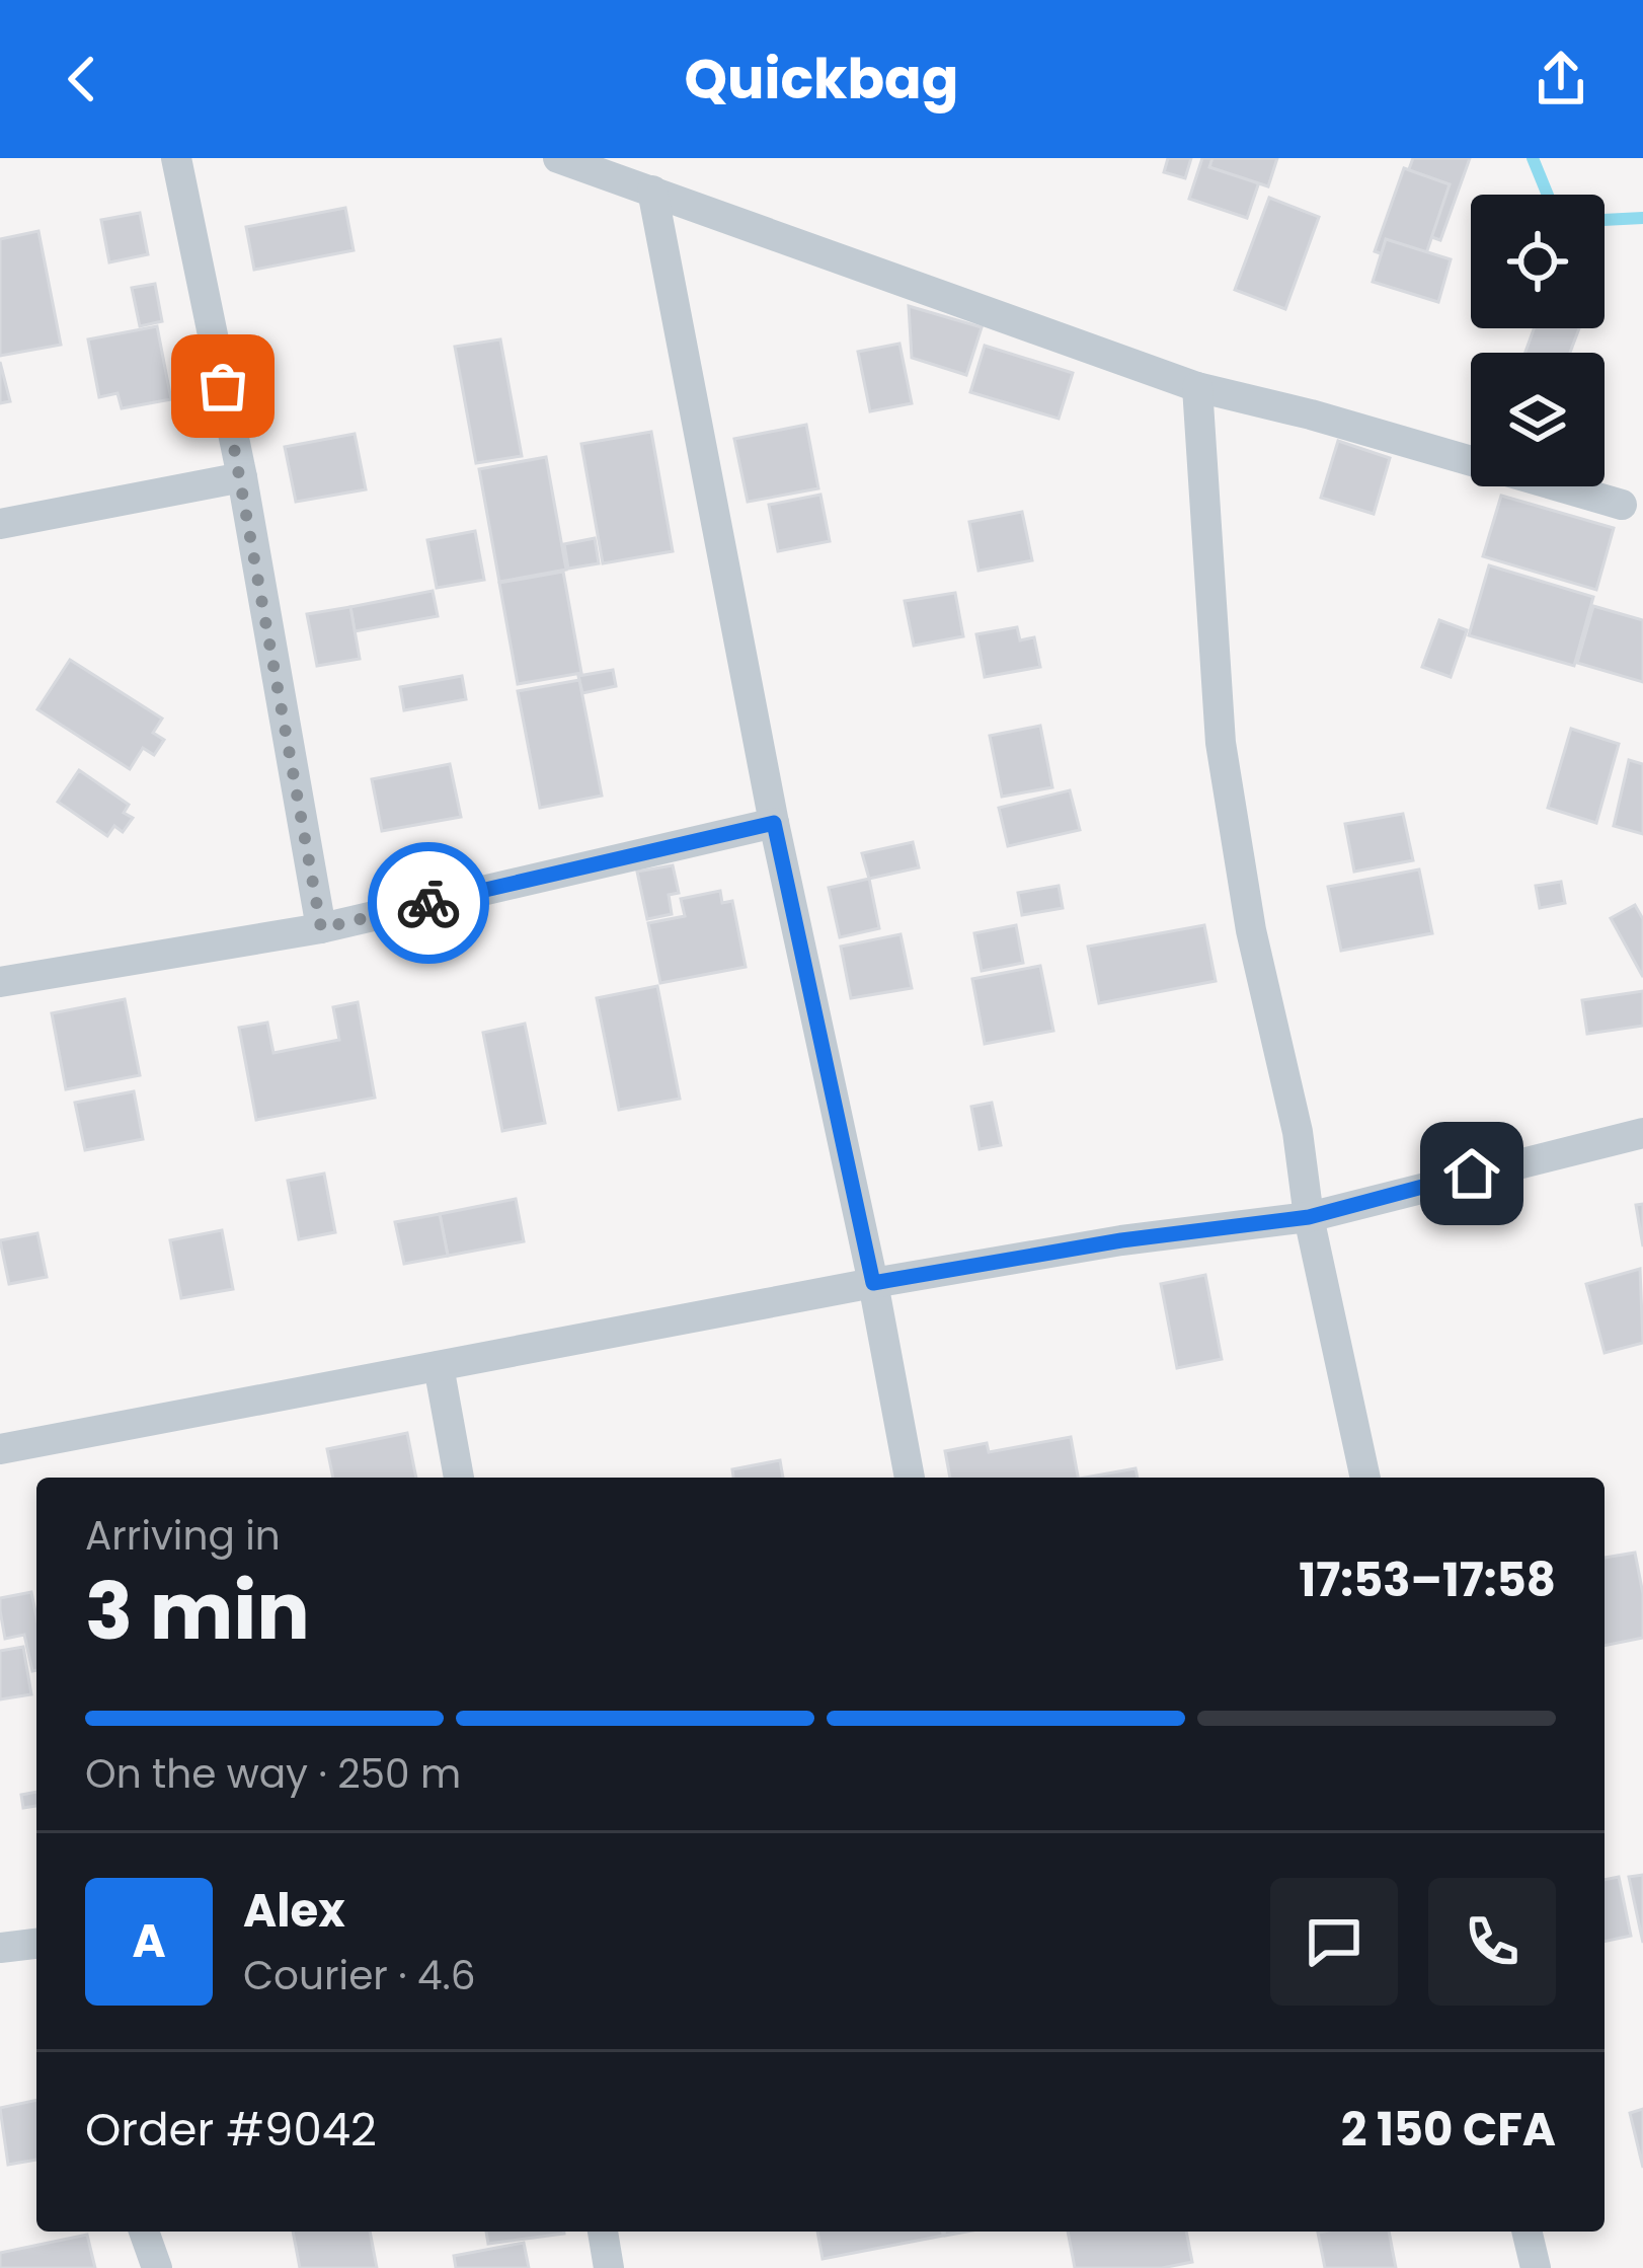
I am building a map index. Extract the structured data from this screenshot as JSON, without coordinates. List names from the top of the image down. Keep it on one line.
{"page":{"header":"Quickbag","heading":["3 min","Arriving in","17:53–17:58"],"panel":["Alex","Courier · 4.6","Order #9042","2 150 CFA"],"bar":"On the way · 250 m","round":"A"}}
